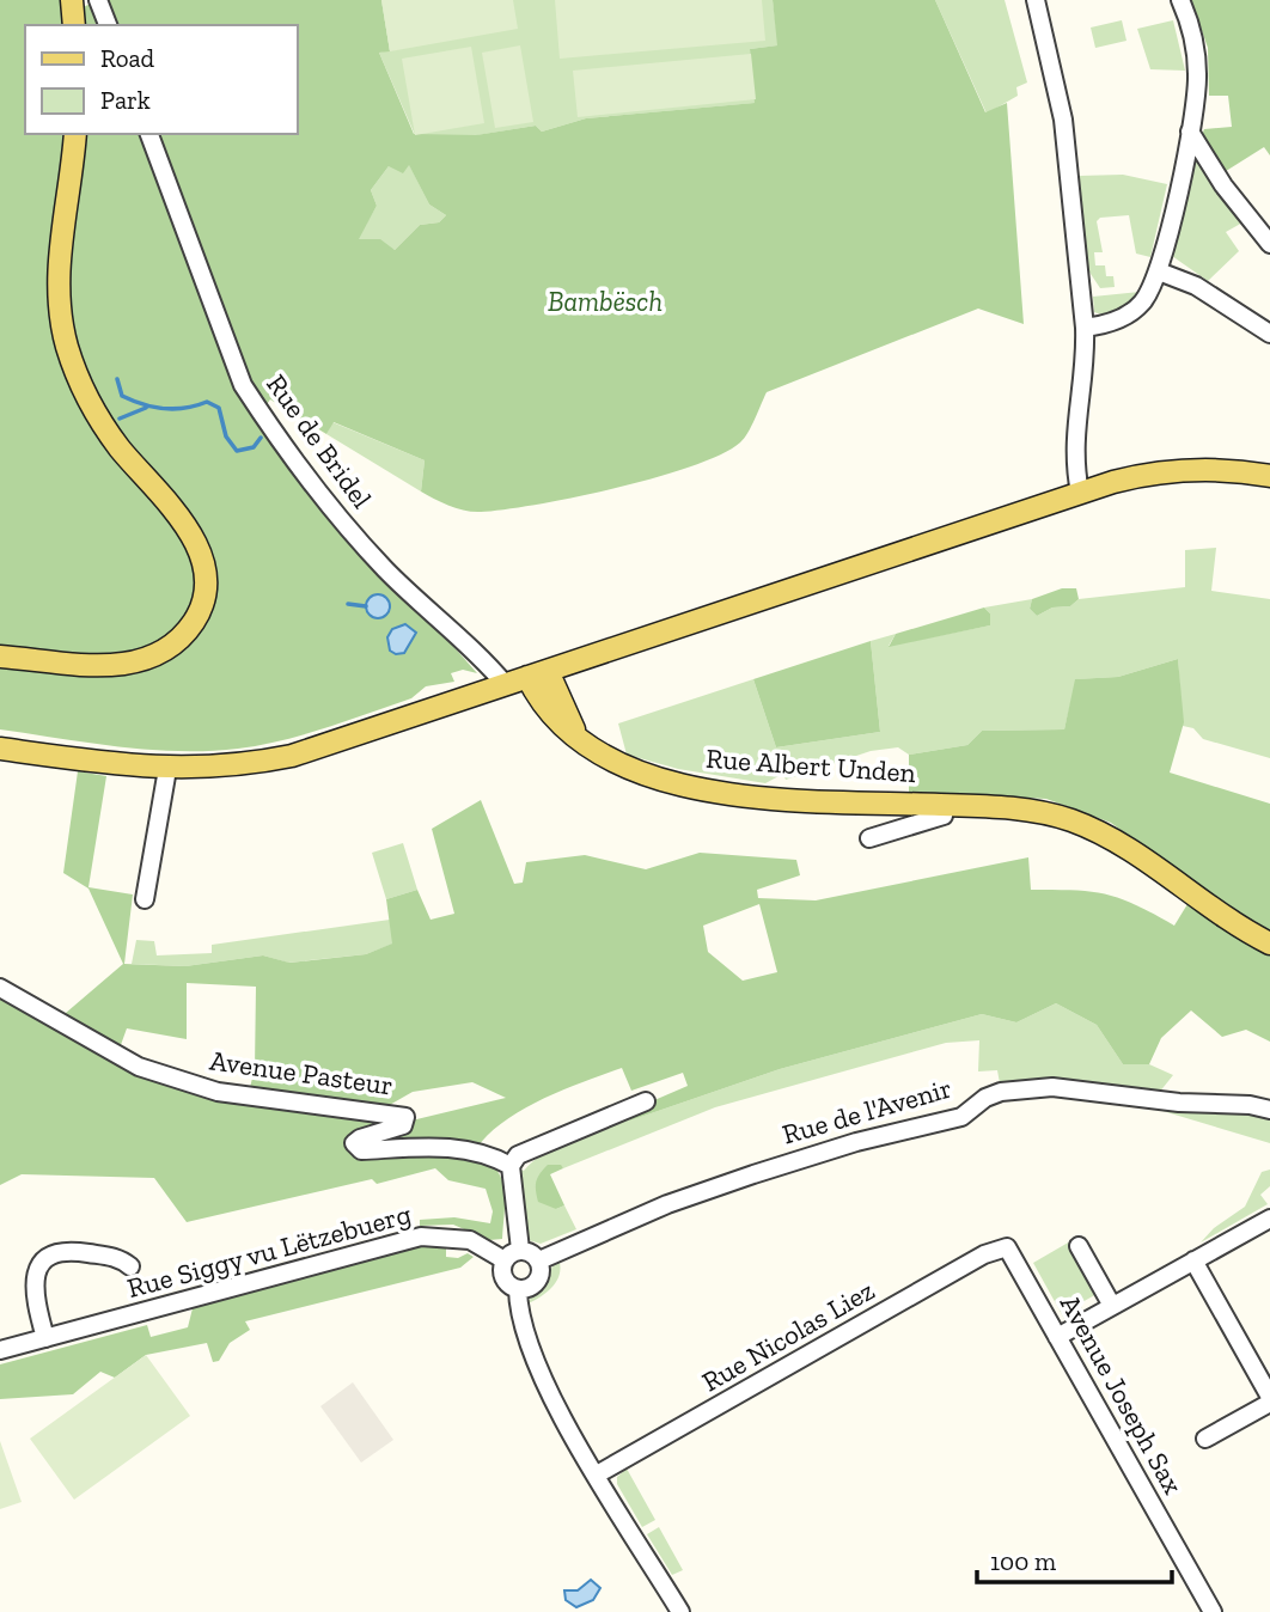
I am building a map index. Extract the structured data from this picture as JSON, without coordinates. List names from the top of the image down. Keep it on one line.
{"streets":{"main road":["Rue Albert Unden"],"street":["Rue de Bridel","Avenue Pasteur","Rue de l'Avenir","Rue Siggy vu Lëtzebuerg","Rue Nicolas Liez","Avenue Joseph Sax"]},"crossings":[["Rue de l'Avenir","Rue Siggy vu Lëtzebuerg"],["Rue Nicolas Liez","Avenue Joseph Sax"]],"parks":["Bambësch"],"legend":["Road","Park"],"scale_bar":"100 m"}
